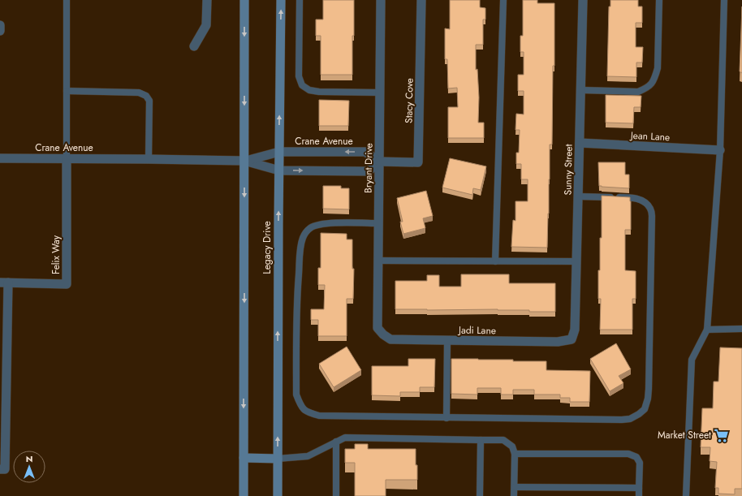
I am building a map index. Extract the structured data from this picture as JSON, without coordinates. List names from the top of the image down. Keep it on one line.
{"streets":{"main road":["Legacy Drive"],"street":["Stacy Cove","Jean Lane","Crane Avenue","Bryant Drive","Sunny Street","Felix Way","Jadi Lane"]},"crossings":[["Stacy Cove","Crane Avenue"],["Stacy Cove","Bryant Drive"],["Jean Lane","Sunny Street"],["Crane Avenue","Bryant Drive"],["Crane Avenue","Legacy Drive"],["Crane Avenue","Felix Way"],["Bryant Drive","Jadi Lane"],["Sunny Street","Jadi Lane"]],"places":{"supermarket":["Market Street"]},"north":"top"}
